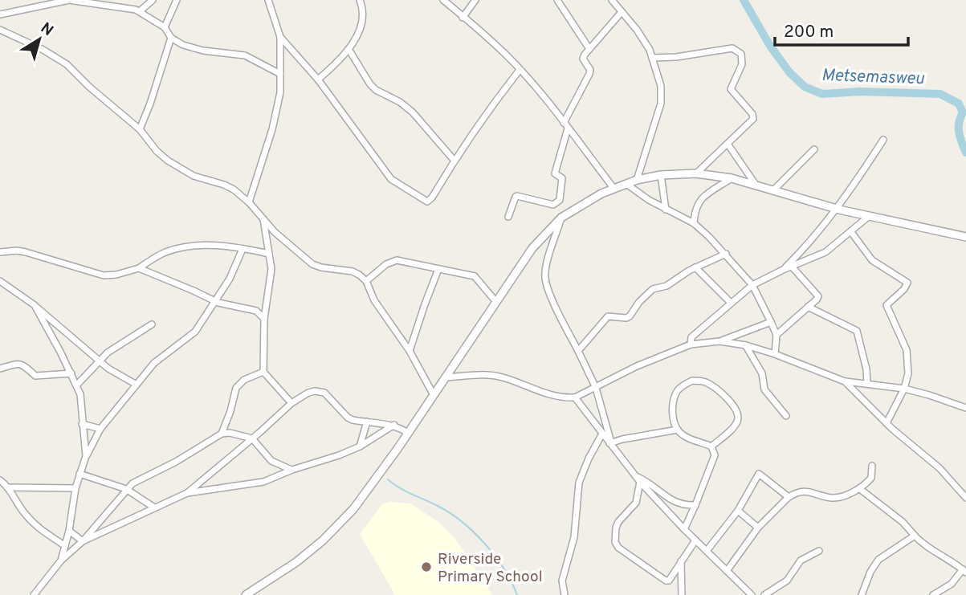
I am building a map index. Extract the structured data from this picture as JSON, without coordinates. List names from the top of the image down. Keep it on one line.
{"water":["Metsemasweu"],"places":["Riverside Primary School"],"scale_bar":"200 m","north":"top right"}
